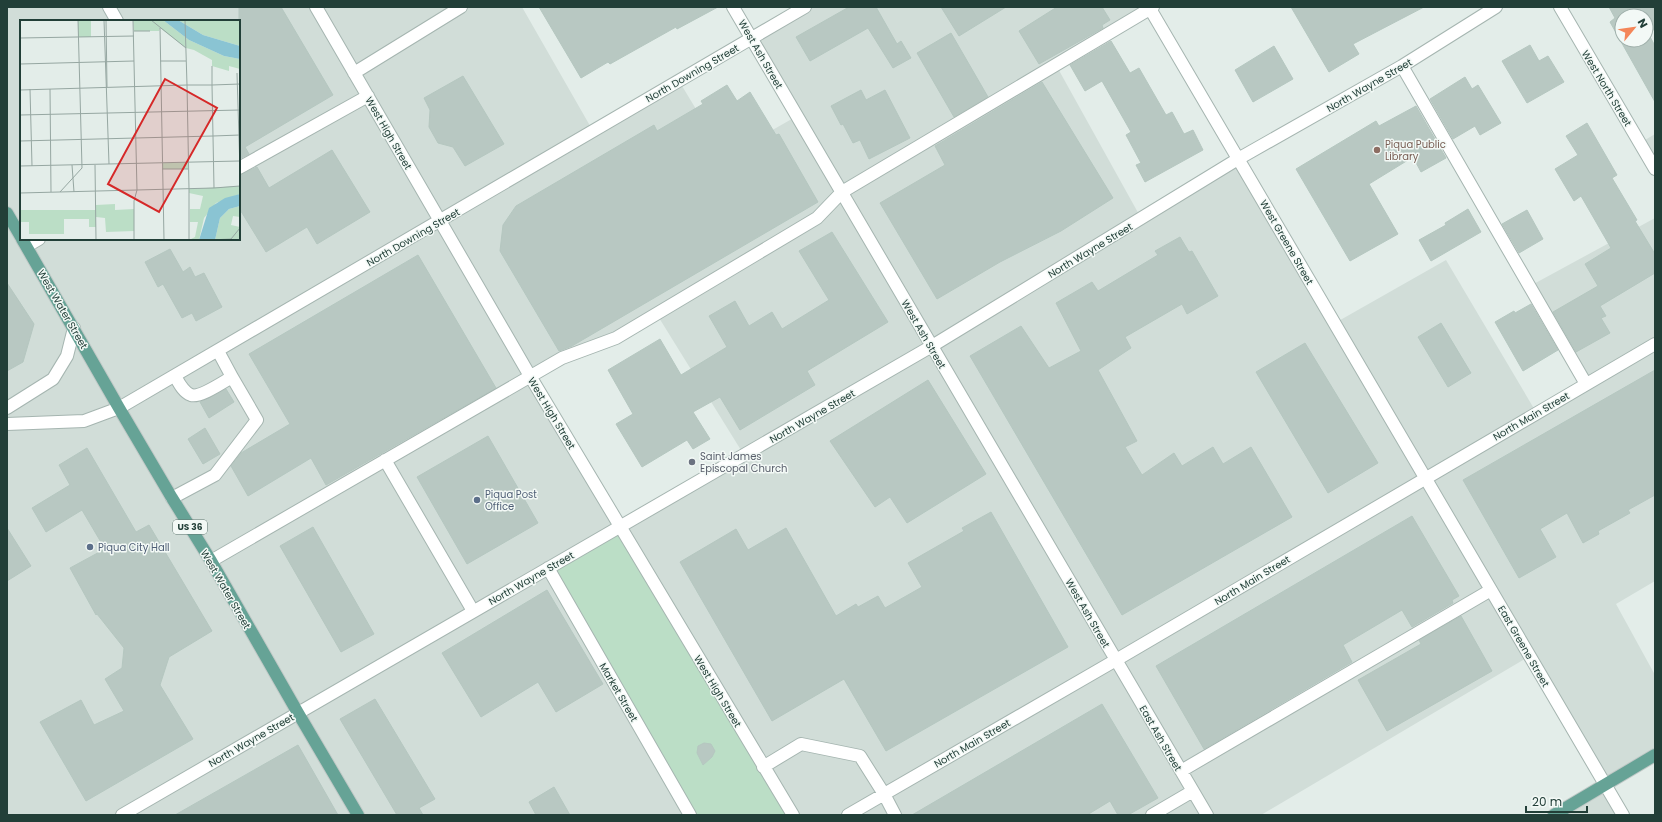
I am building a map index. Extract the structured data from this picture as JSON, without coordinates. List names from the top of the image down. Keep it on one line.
{"streets":{"main road":["West Water Street","US 36"],"street":["West Ash Street","North Downing Street","North Wayne Street","West North Street","West High Street","West Greene Street","North Main Street","East Greene Street","Market Street","East Ash Street"]},"crossings":[["West Ash Street","North Downing Street"],["West Ash Street","North Wayne Street"],["West Ash Street","North Main Street"],["West Ash Street","East Ash Street"],["North Downing Street","West High Street"],["North Downing Street","West Water Street"],["North Wayne Street","West High Street"],["North Wayne Street","West Greene Street"],["North Wayne Street","West Water Street"],["North Wayne Street","Market Street"],["West Greene Street","North Main Street"],["West Greene Street","East Greene Street"],["North Main Street","East Greene Street"],["North Main Street","East Ash Street"]],"places":["Piqua Public Library","Saint James Episcopal Church","Piqua Post Office","Piqua City Hall"],"scale_bar":"20 m","north":"top right"}
